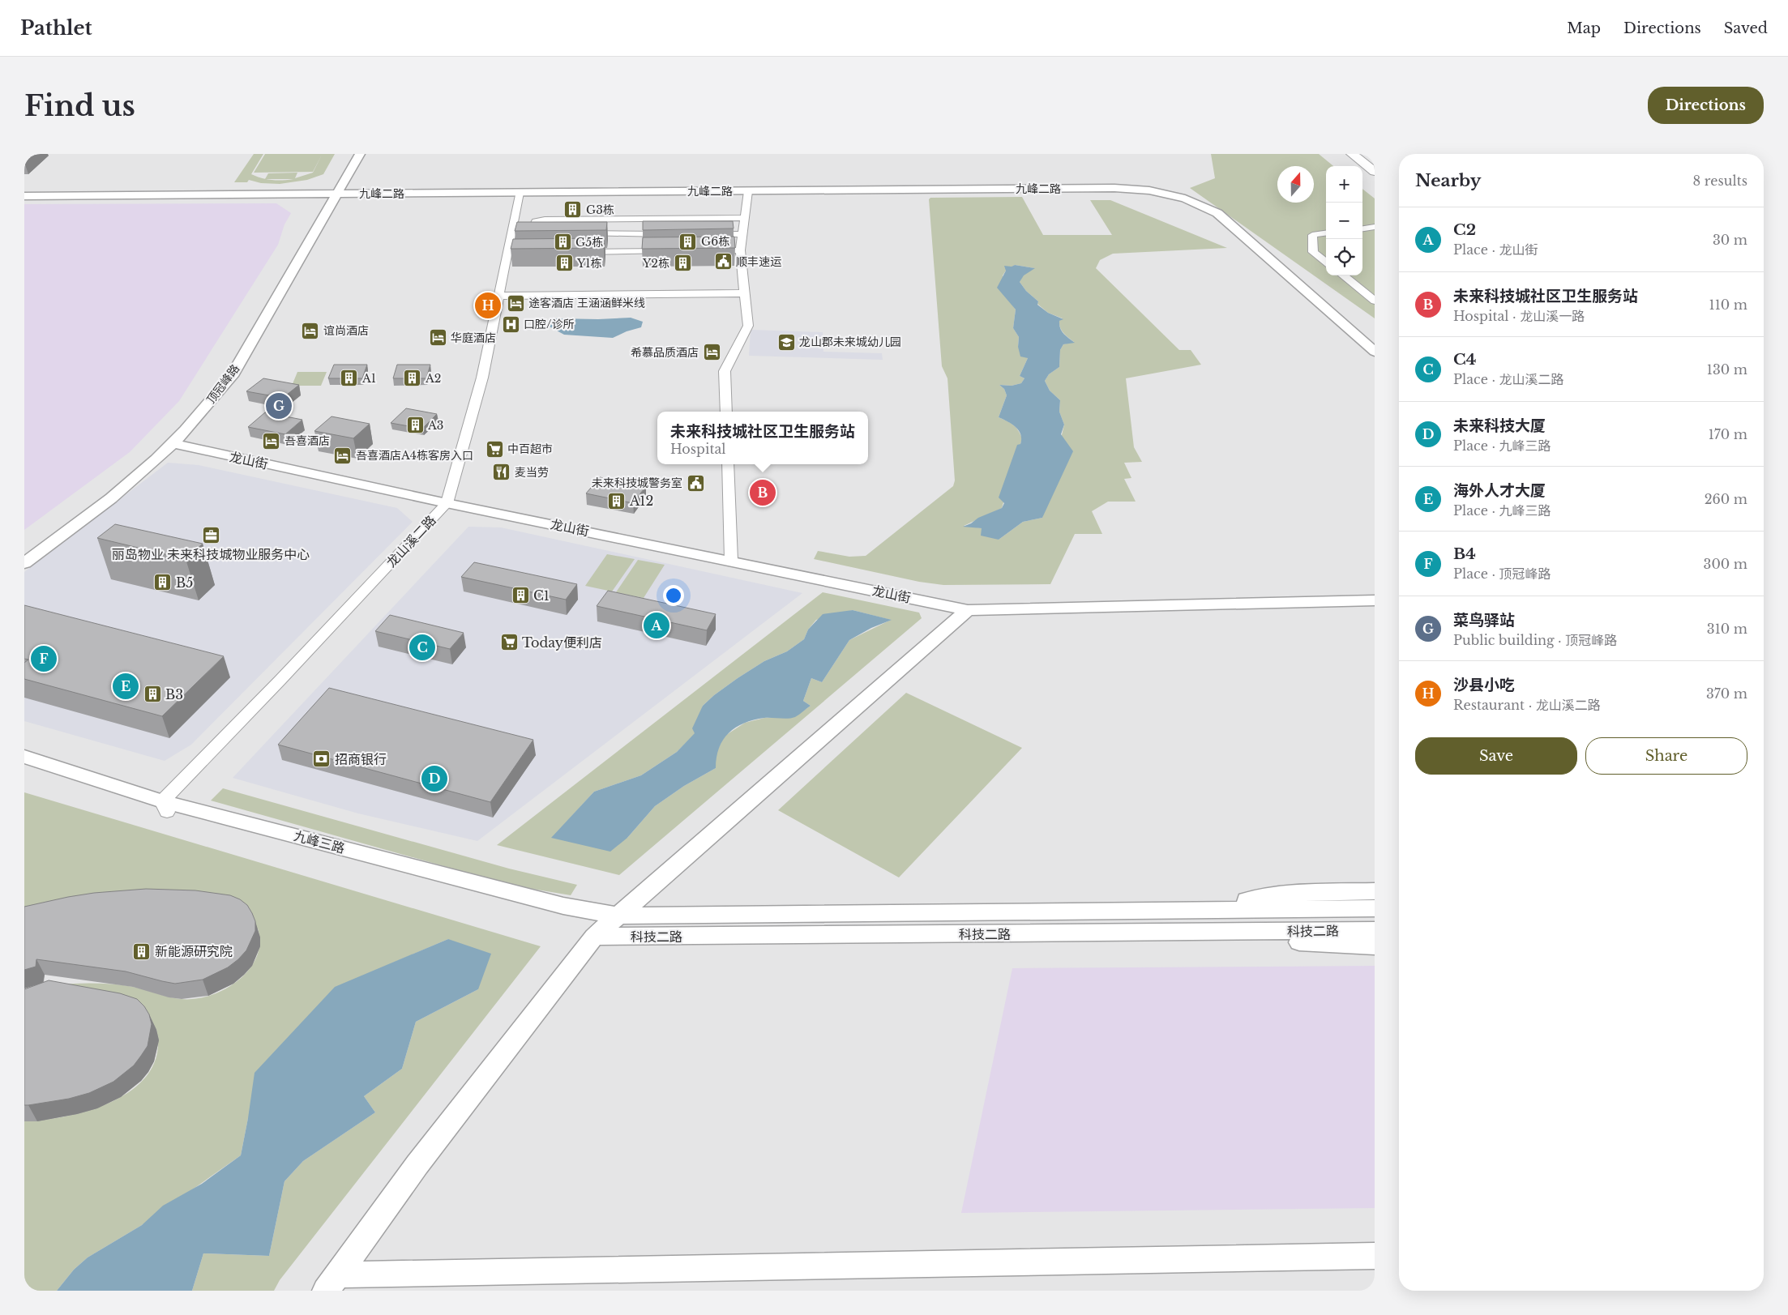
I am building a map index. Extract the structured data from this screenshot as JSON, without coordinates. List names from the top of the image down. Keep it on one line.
{"streets":{"street":["九峰二路","顶冠峰路","龙山街","龙山溪二路","九峰三路","科技二路"]},"crossings":[["九峰二路","顶冠峰路"],["九峰二路","龙山溪二路"],["顶冠峰路","龙山街"],["龙山街","龙山溪二路"],["龙山溪二路","九峰三路"],["九峰三路","科技二路"]],"places":{"building":["G3栋","G6栋","G5栋","Y1栋","Y2栋","A1","A2","A3","A12","B5","C1","B3","新能源研究院"],"public building":["顺丰速运","未来科技城警务室"],"hotel":["途客酒店 王涵涵鲜米线","谊尚酒店","华庭酒店","希慕品质酒店","吾喜酒店","吾喜酒店A4栋客房入口"],"hospital":["口腔/诊所"],"school or university":["龙山郡未来城幼儿园"],"supermarket":["中百超市","Today便利店"],"restaurant":["麦当劳"],"office":["丽岛物业 未来科技城物业服务中心"],"bank":["招商银行"]},"north":"top","page":{"header":"Pathlet","nav":["Map","Directions","Saved"],"buttons":["Directions",["Save","Share"]],"title":"Find us","heading":["Nearby","8 results"],"map_buttons":["+","−"],"list":[{"mark":"A","name":"C2","note":"Place · 龙山街","value":"30 m"},{"mark":"B","name":"未来科技城社区卫生服务站","note":"Hospital · 龙山溪一路","value":"110 m"},{"mark":"C","name":"C4","note":"Place · 龙山溪二路","value":"130 m"},{"mark":"D","name":"未来科技大厦","note":"Place · 九峰三路","value":"170 m"},{"mark":"E","name":"海外人才大厦","note":"Place · 九峰三路","value":"260 m"},{"mark":"F","name":"B4","note":"Place · 顶冠峰路","value":"300 m"},{"mark":"G","name":"菜鸟驿站","note":"Public building · 顶冠峰路","value":"310 m"},{"mark":"H","name":"沙县小吃","note":"Restaurant · 龙山溪二路","value":"370 m"}],"pins":["H","G","B","A","C","F","E","D"],"popup":["未来科技城社区卫生服务站","Hospital"]}}
